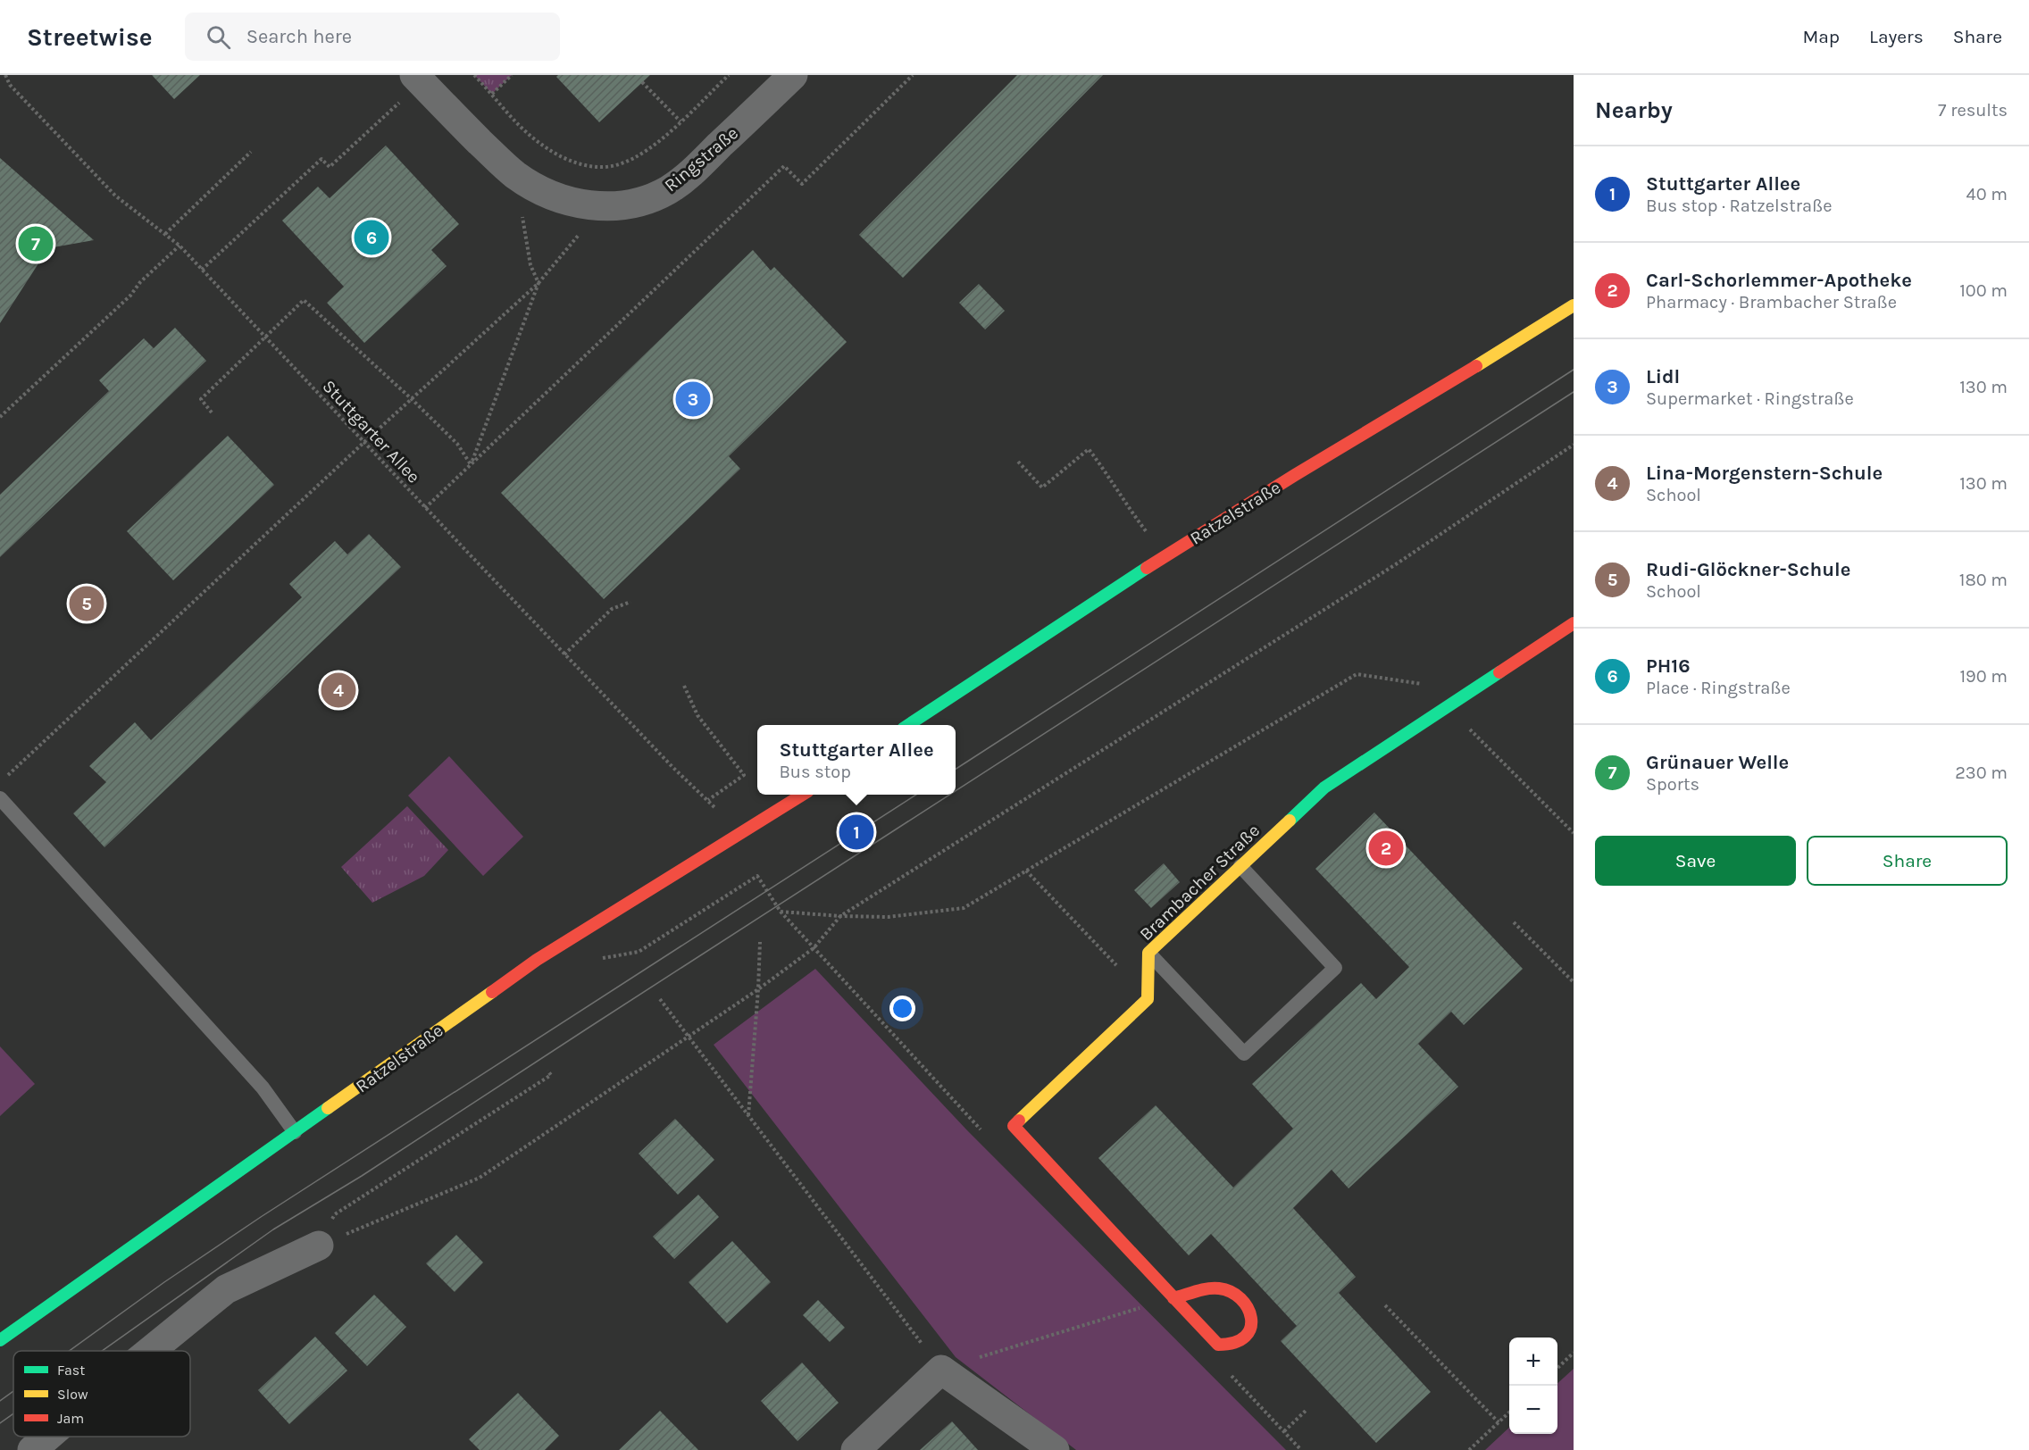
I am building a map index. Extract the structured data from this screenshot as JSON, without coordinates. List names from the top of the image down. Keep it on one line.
{"streets":{"main road":["Ratzelstraße","Brambacher Straße"],"street":["Ringstraße"],"path":["Stuttgarter Allee"]},"legend":["Fast","Slow","Jam"],"page":{"header":"Streetwise","search":"Search here","nav":["Map","Layers","Share"],"heading":["Nearby","7 results"],"list":[{"mark":"1","name":"Stuttgarter Allee","note":"Bus stop · Ratzelstraße","value":"40 m"},{"mark":"2","name":"Carl-Schorlemmer-Apotheke","note":"Pharmacy · Brambacher Straße","value":"100 m"},{"mark":"3","name":"Lidl","note":"Supermarket · Ringstraße","value":"130 m"},{"mark":"4","name":"Lina-Morgenstern-Schule","note":"School","value":"130 m"},{"mark":"5","name":"Rudi-Glöckner-Schule","note":"School","value":"180 m"},{"mark":"6","name":"PH16","note":"Place · Ringstraße","value":"190 m"},{"mark":"7","name":"Grünauer Welle","note":"Sports","value":"230 m"}],"pins":["6","7","3","5","4","1","2"],"popup":["Stuttgarter Allee","Bus stop"],"buttons":["Save","Share"],"map_buttons":["+","−"]}}
